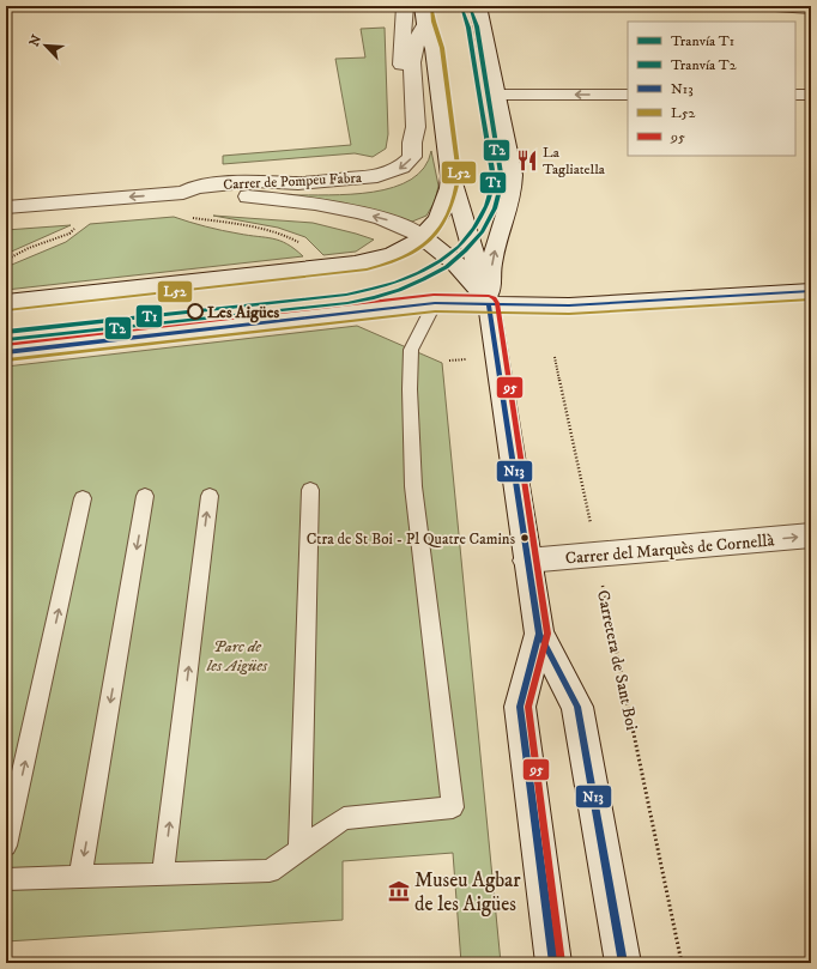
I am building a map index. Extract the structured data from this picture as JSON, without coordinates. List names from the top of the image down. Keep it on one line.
{"streets":{"street":["Carrer de Pompeu Fabra","Carrer del Marquès de Cornellà"],"path":["Carretera de Sant Boi"]},"crossings":[["Carrer del Marquès de Cornellà","Carretera de Sant Boi"]],"one_way":["Carrer del Marquès de Cornellà"],"parks":["Parc de les Aigües"],"places":{"restaurant":["La Tagliatella"],"other":["Les Aigües","Ctra de St Boi - Pl Quatre Camins"],"museum":["Museu Agbar de les Aigües"]},"lines":["tram line T1","tram line T2","transit line L52","transit line N13","transit line 95"],"legend":["Tranvía T1","Tranvía T2","N13","L52","95"],"north":"top left"}
